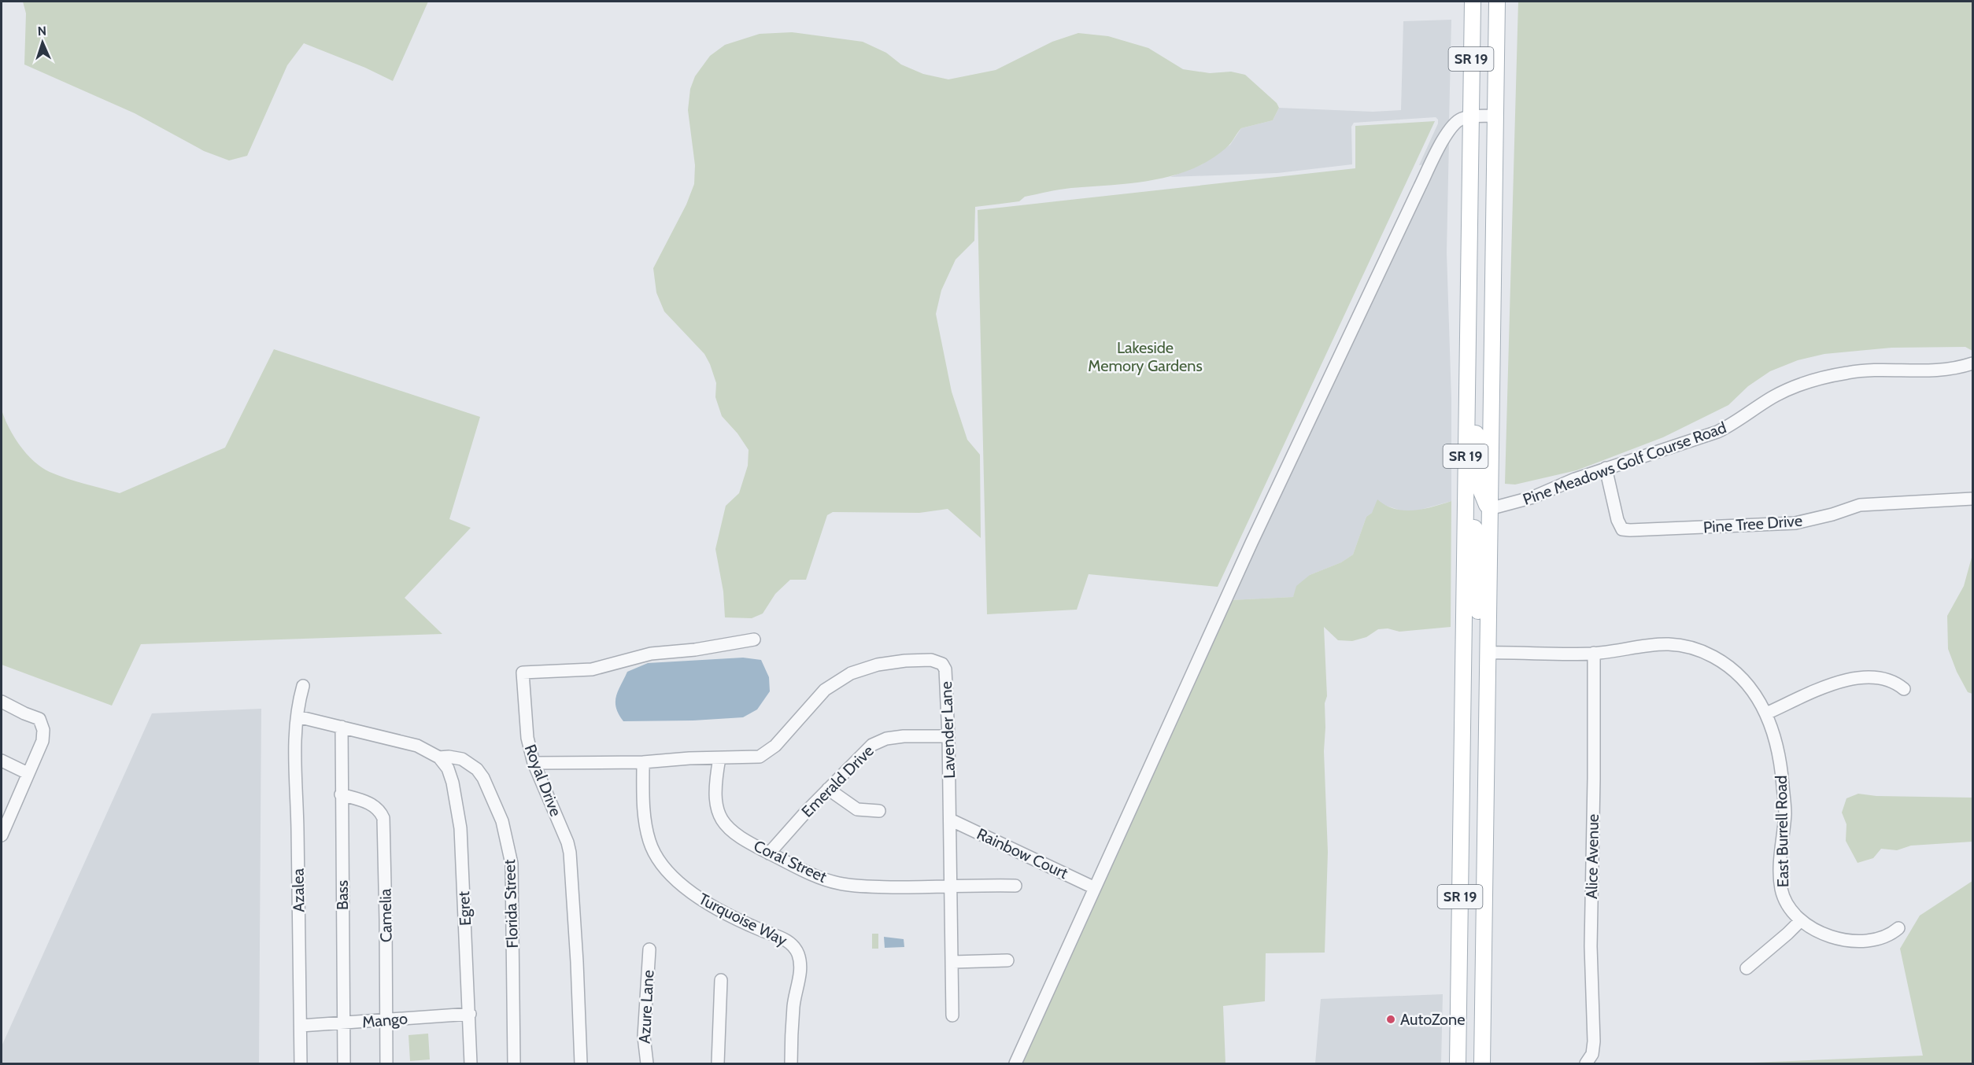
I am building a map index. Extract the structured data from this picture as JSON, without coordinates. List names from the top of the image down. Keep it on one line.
{"streets":{"main road":["SR 19"],"street":["Pine Meadows Golf Course Road","Pine Tree Drive","Lavender Lane","Royal Drive","Emerald Drive","East Burrell Road","Rainbow Court","Alice Avenue","Coral Street","Azalea","Bass","Florida Street","Egret","Camelia","Turquoise Way","Azure Lane","Mango"]},"crossings":[["SR 19","Pine Meadows Golf Course Road"],["SR 19","East Burrell Road"],["Pine Meadows Golf Course Road","Pine Tree Drive"],["Lavender Lane","Royal Drive"],["Lavender Lane","Emerald Drive"],["Lavender Lane","Rainbow Court"],["Lavender Lane","Coral Street"],["Lavender Lane","Turquoise Way"],["Emerald Drive","Coral Street"],["East Burrell Road","Alice Avenue"],["Azalea","Florida Street"],["Azalea","Mango"],["Bass","Florida Street"],["Bass","Camelia"],["Bass","Mango"],["Florida Street","Egret"],["Egret","Mango"],["Camelia","Mango"]],"parks":["Lakeside Memory Gardens"],"places":["AutoZone"],"north":"top"}
